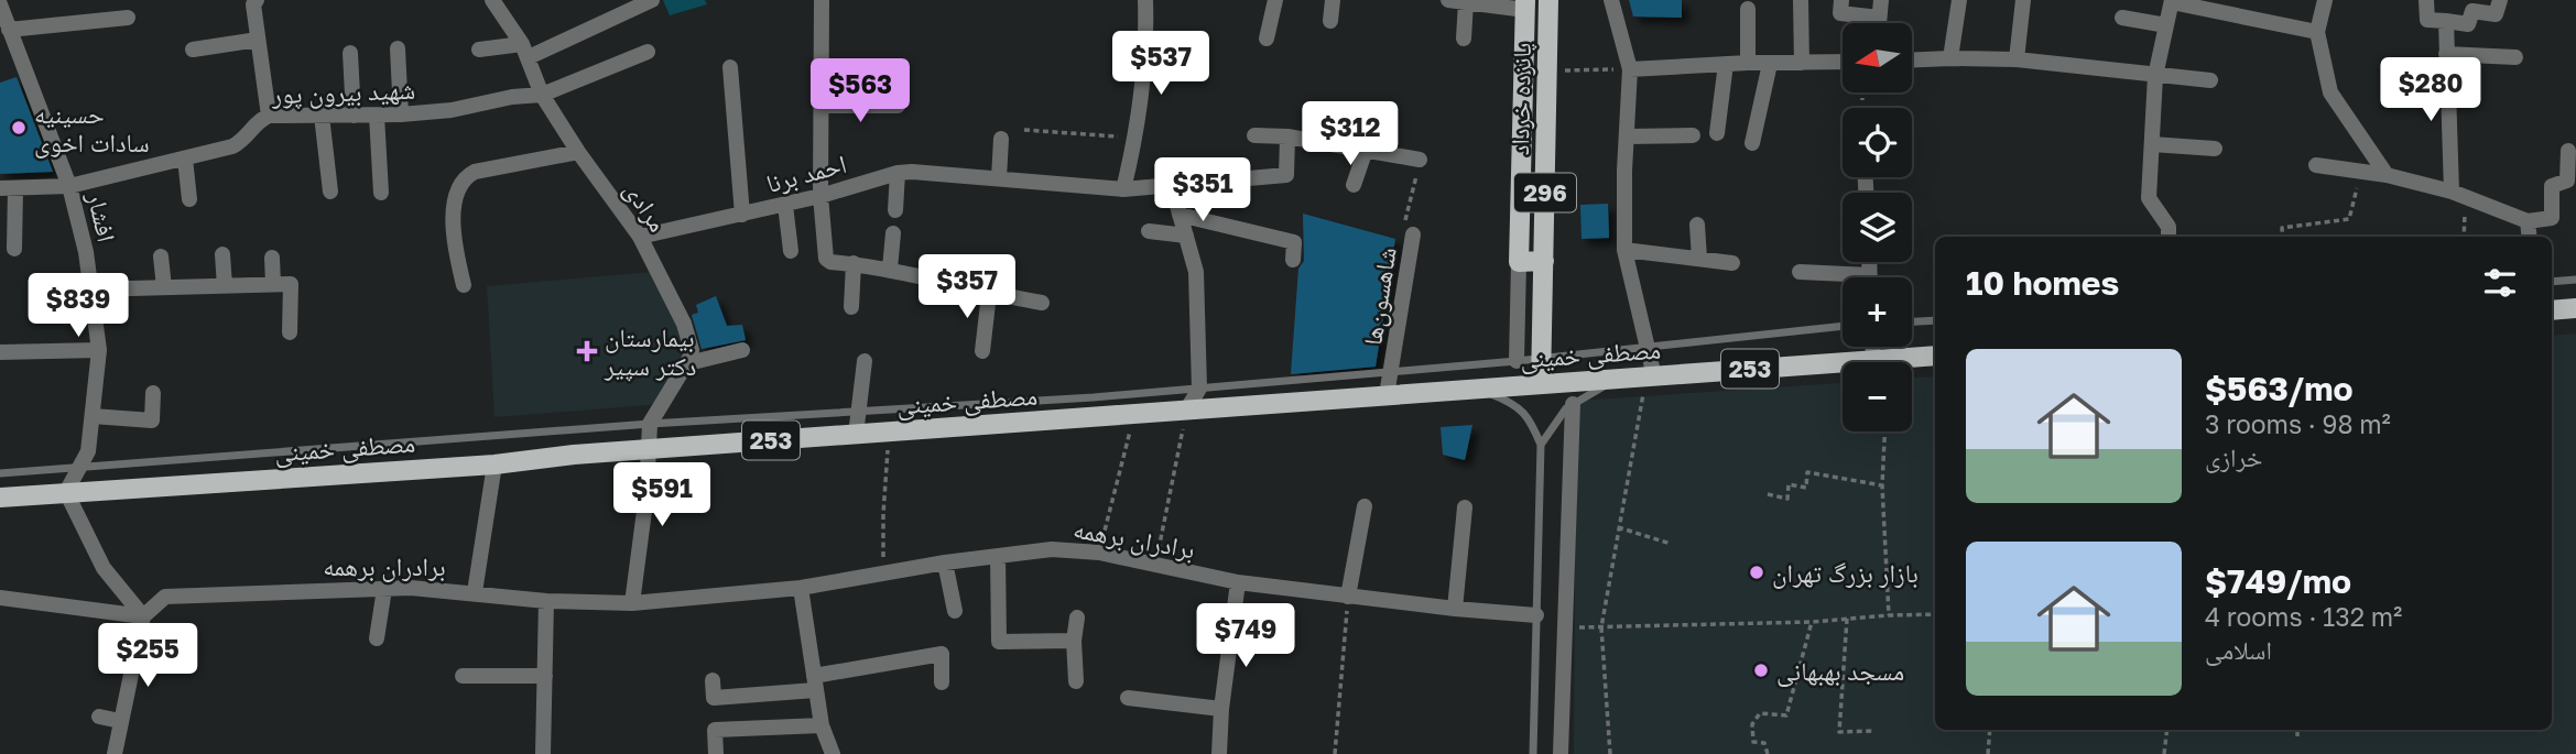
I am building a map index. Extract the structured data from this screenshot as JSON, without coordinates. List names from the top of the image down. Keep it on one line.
{"streets":{"main road":["پانزده خرداد","296","مصطفی خمینی","253"],"street":["شهید بیرون پور","احمد برنا","مرادی","افشار","شاهسون‌ها","برادران برهمه"]},"crossings":[["شهید بیرون پور","مرادی"],["شهید بیرون پور","افشار"],["پانزده خرداد","مصطفی خمینی"],["احمد برنا","مرادی"],["افشار","مصطفی خمینی"],["شاهسون‌ها","مصطفی خمینی"]],"places":{"other":["حسینیه سادات اخوی","بازار بزرگ تهران","مسجد بهبهانی"],"health":["بیمارستان دکتر سپیر"]},"north":"left","page":{"map_buttons":["+","−"],"price":["$537","$280","$563","$312","$351","$357","$839","$591","$749","$255"],"heading":"10 homes","list":[{"name":"$563/mo","note":"3 rooms · 98 m² · خرازی"},{"name":"$749/mo","note":"4 rooms · 132 m² · اسلامی"}]}}
